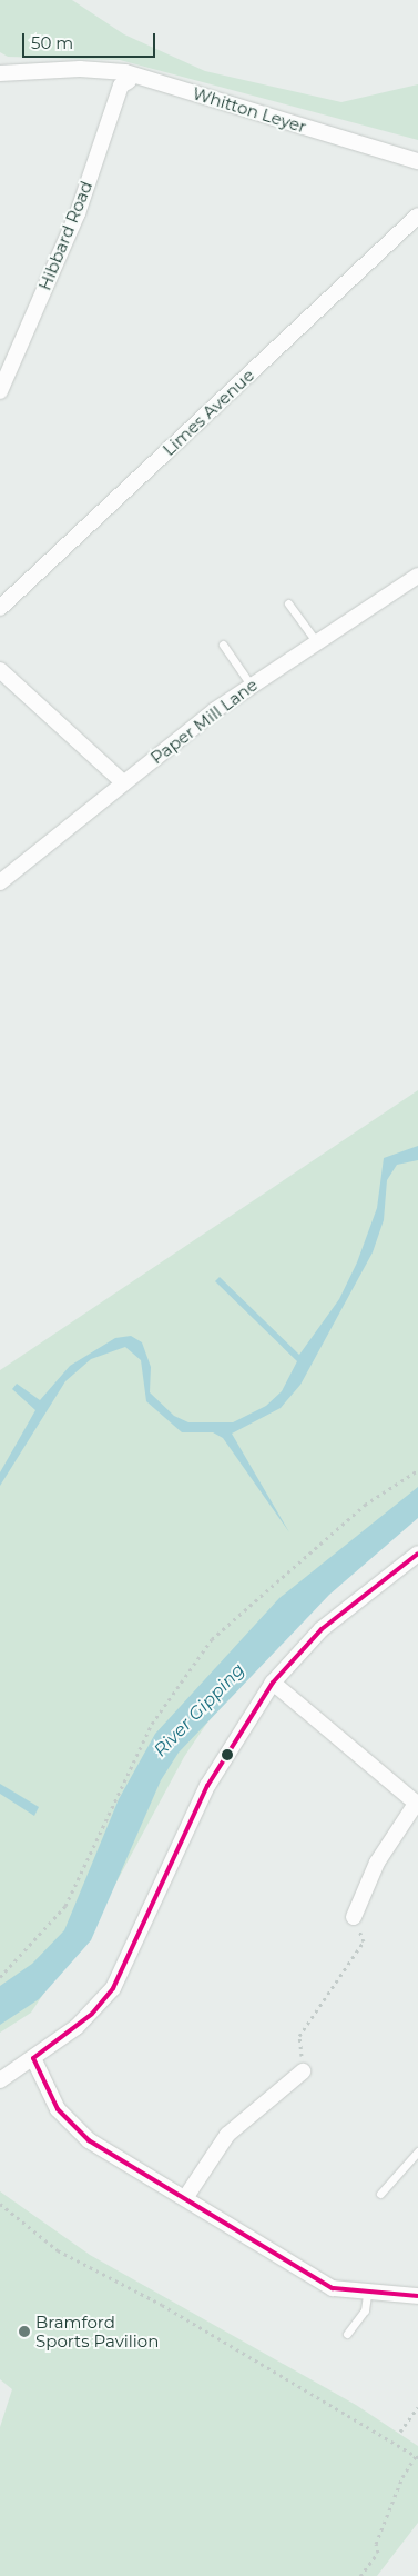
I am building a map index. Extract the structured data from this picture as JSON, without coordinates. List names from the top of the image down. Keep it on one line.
{"streets":{"street":["Whitton Leyer","Hibbard Road","Limes Avenue","Paper Mill Lane"]},"water":["River Gipping"],"places":["Bramford Sports Pavilion"],"scale_bar":"50 m"}
